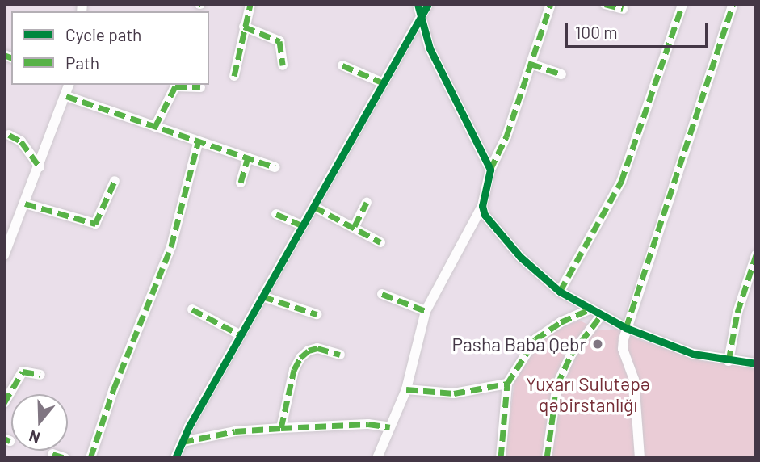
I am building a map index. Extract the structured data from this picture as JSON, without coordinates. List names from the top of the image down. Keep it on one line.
{"parks":["Yuxarı Sulutəpə qəbirstanlığı"],"places":["Pasha Baba Qebr"],"legend":["Cycle path","Path"],"scale_bar":"100 m","north":"bottom"}
